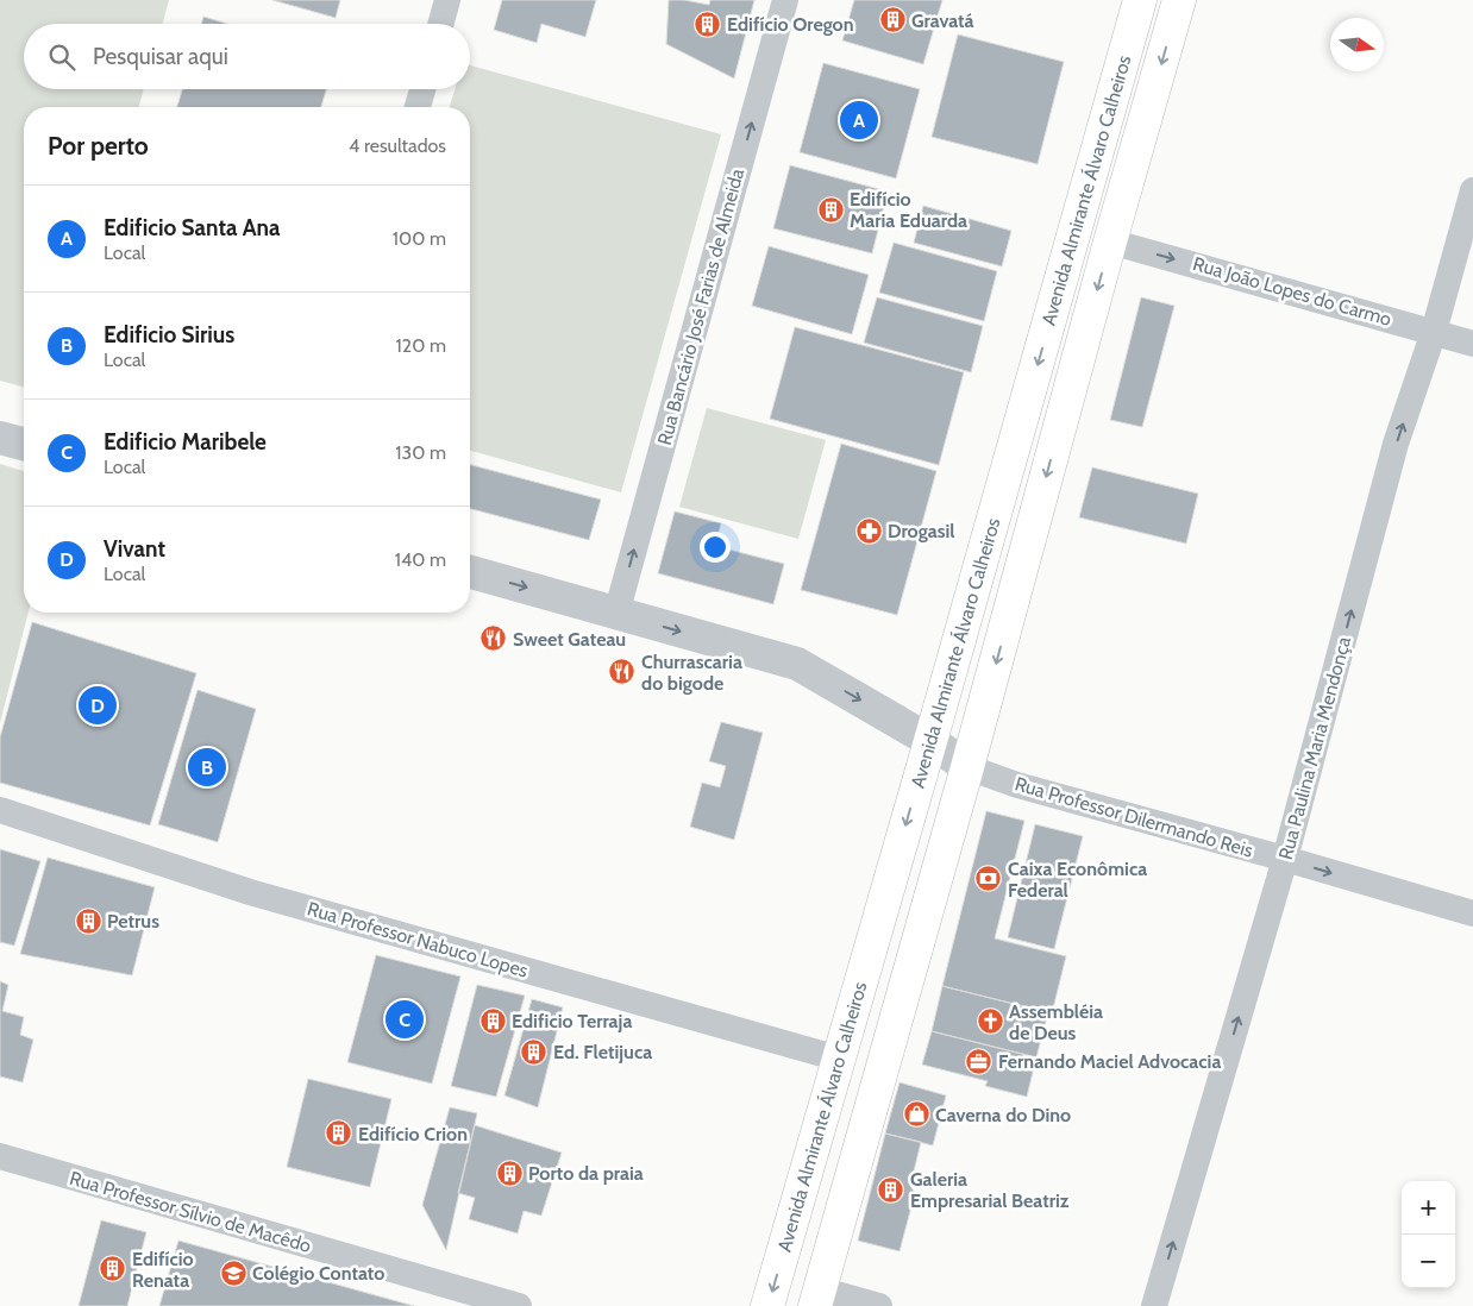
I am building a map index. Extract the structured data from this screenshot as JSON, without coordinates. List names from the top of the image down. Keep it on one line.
{"streets":{"main road":["Avenida Almirante Álvaro Calheiros"],"street":["Rua João Lopes do Carmo","Rua Bancário José Farias de Almeida","Rua Paulina Maria Mendonça","Rua Professor Dilermando Reis","Rua Professor Nabuco Lopes","Rua Professor Sílvio de Macêdo"]},"crossings":[["Avenida Almirante Álvaro Calheiros","Rua João Lopes do Carmo"],["Avenida Almirante Álvaro Calheiros","Rua Professor Dilermando Reis"],["Avenida Almirante Álvaro Calheiros","Rua Professor Nabuco Lopes"],["Rua João Lopes do Carmo","Rua Paulina Maria Mendonça"],["Rua Paulina Maria Mendonça","Rua Professor Dilermando Reis"]],"one_way":["Avenida Almirante Álvaro Calheiros","Rua João Lopes do Carmo","Rua Bancário José Farias de Almeida","Rua Paulina Maria Mendonça","Rua Professor Dilermando Reis"],"places":{"building":["Gravatá","Edifício Oregon","Edifício Maria Eduarda","Petrus","Edificio Terraja","Ed. Fletijuca","Edifício Crion","Porto da praia","Galeria Empresarial Beatriz","Edifício Renata"],"pharmacy":["Drogasil"],"restaurant":["Sweet Gateau","Churrascaria do bigode"],"bank":["Caixa Econômica Federal"],"church":["Assembléia de Deus"],"office":["Fernando Maciel Advocacia"],"shop":["Caverna do Dino"],"school or university":["Colégio Contato"]},"north":"right","page":{"search":"Pesquisar aqui","pins":["A","D","B","C"],"heading":["Por perto","4 resultados"],"list":[{"mark":"A","name":"Edificio Santa Ana","note":"Local","value":"100 m"},{"mark":"B","name":"Edificio Sirius","note":"Local","value":"120 m"},{"mark":"C","name":"Edificio Maribele","note":"Local","value":"130 m"},{"mark":"D","name":"Vivant","note":"Local","value":"140 m"}],"map_buttons":["+","−"]}}
